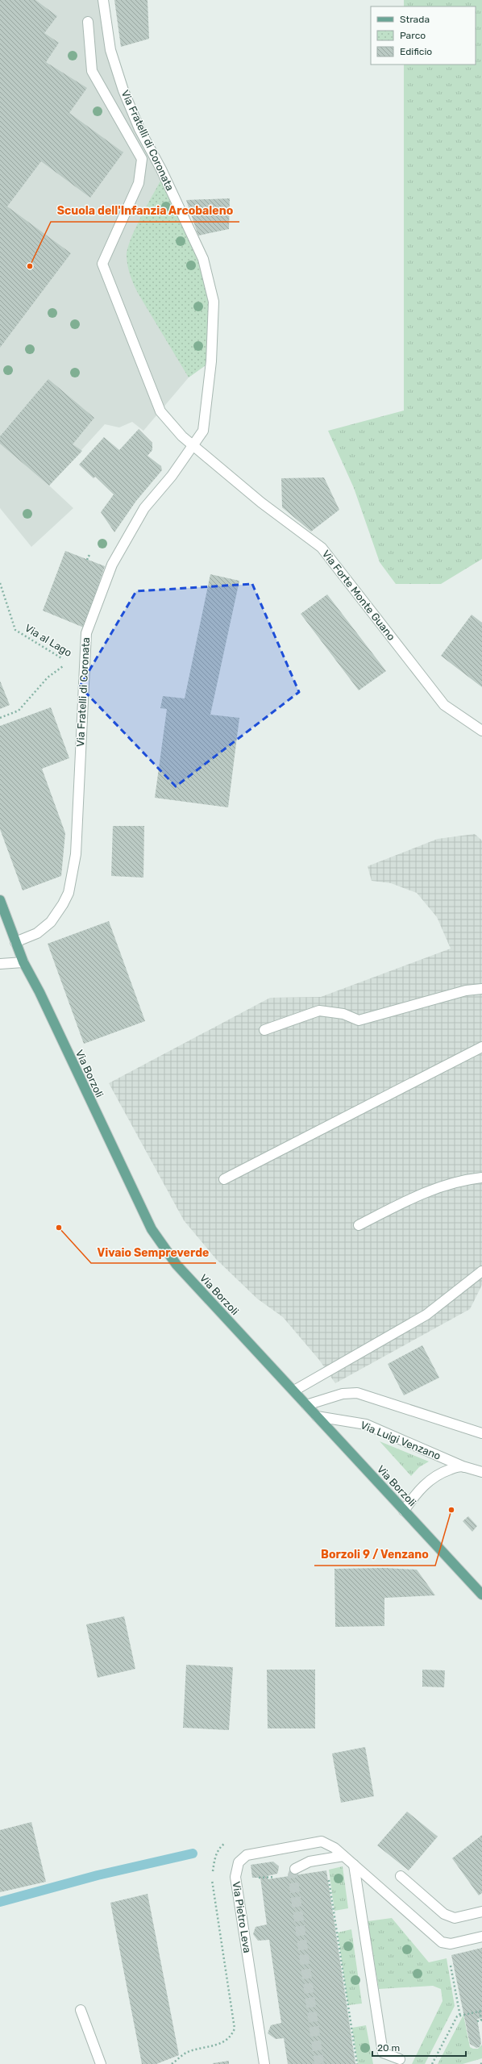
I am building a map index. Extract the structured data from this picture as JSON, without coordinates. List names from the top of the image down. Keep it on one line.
{"streets":{"main road":["Via Borzoli"],"street":["Via Fratelli di Coronata","Via Forte Monte Guano","Via Luigi Venzano","Via Pietro Leva"],"path":["Via al Lago"]},"crossings":[["Via Fratelli di Coronata","Via Forte Monte Guano"],["Via Fratelli di Coronata","Via al Lago"],["Via Fratelli di Coronata","Via Borzoli"],["Via Borzoli","Via Luigi Venzano"]],"places":["Scuola dell'Infanzia Arcobaleno","Vivaio Sempreverde","Borzoli 9 / Venzano"],"legend":["Strada","Parco","Edificio"],"scale_bar":"20 m"}
